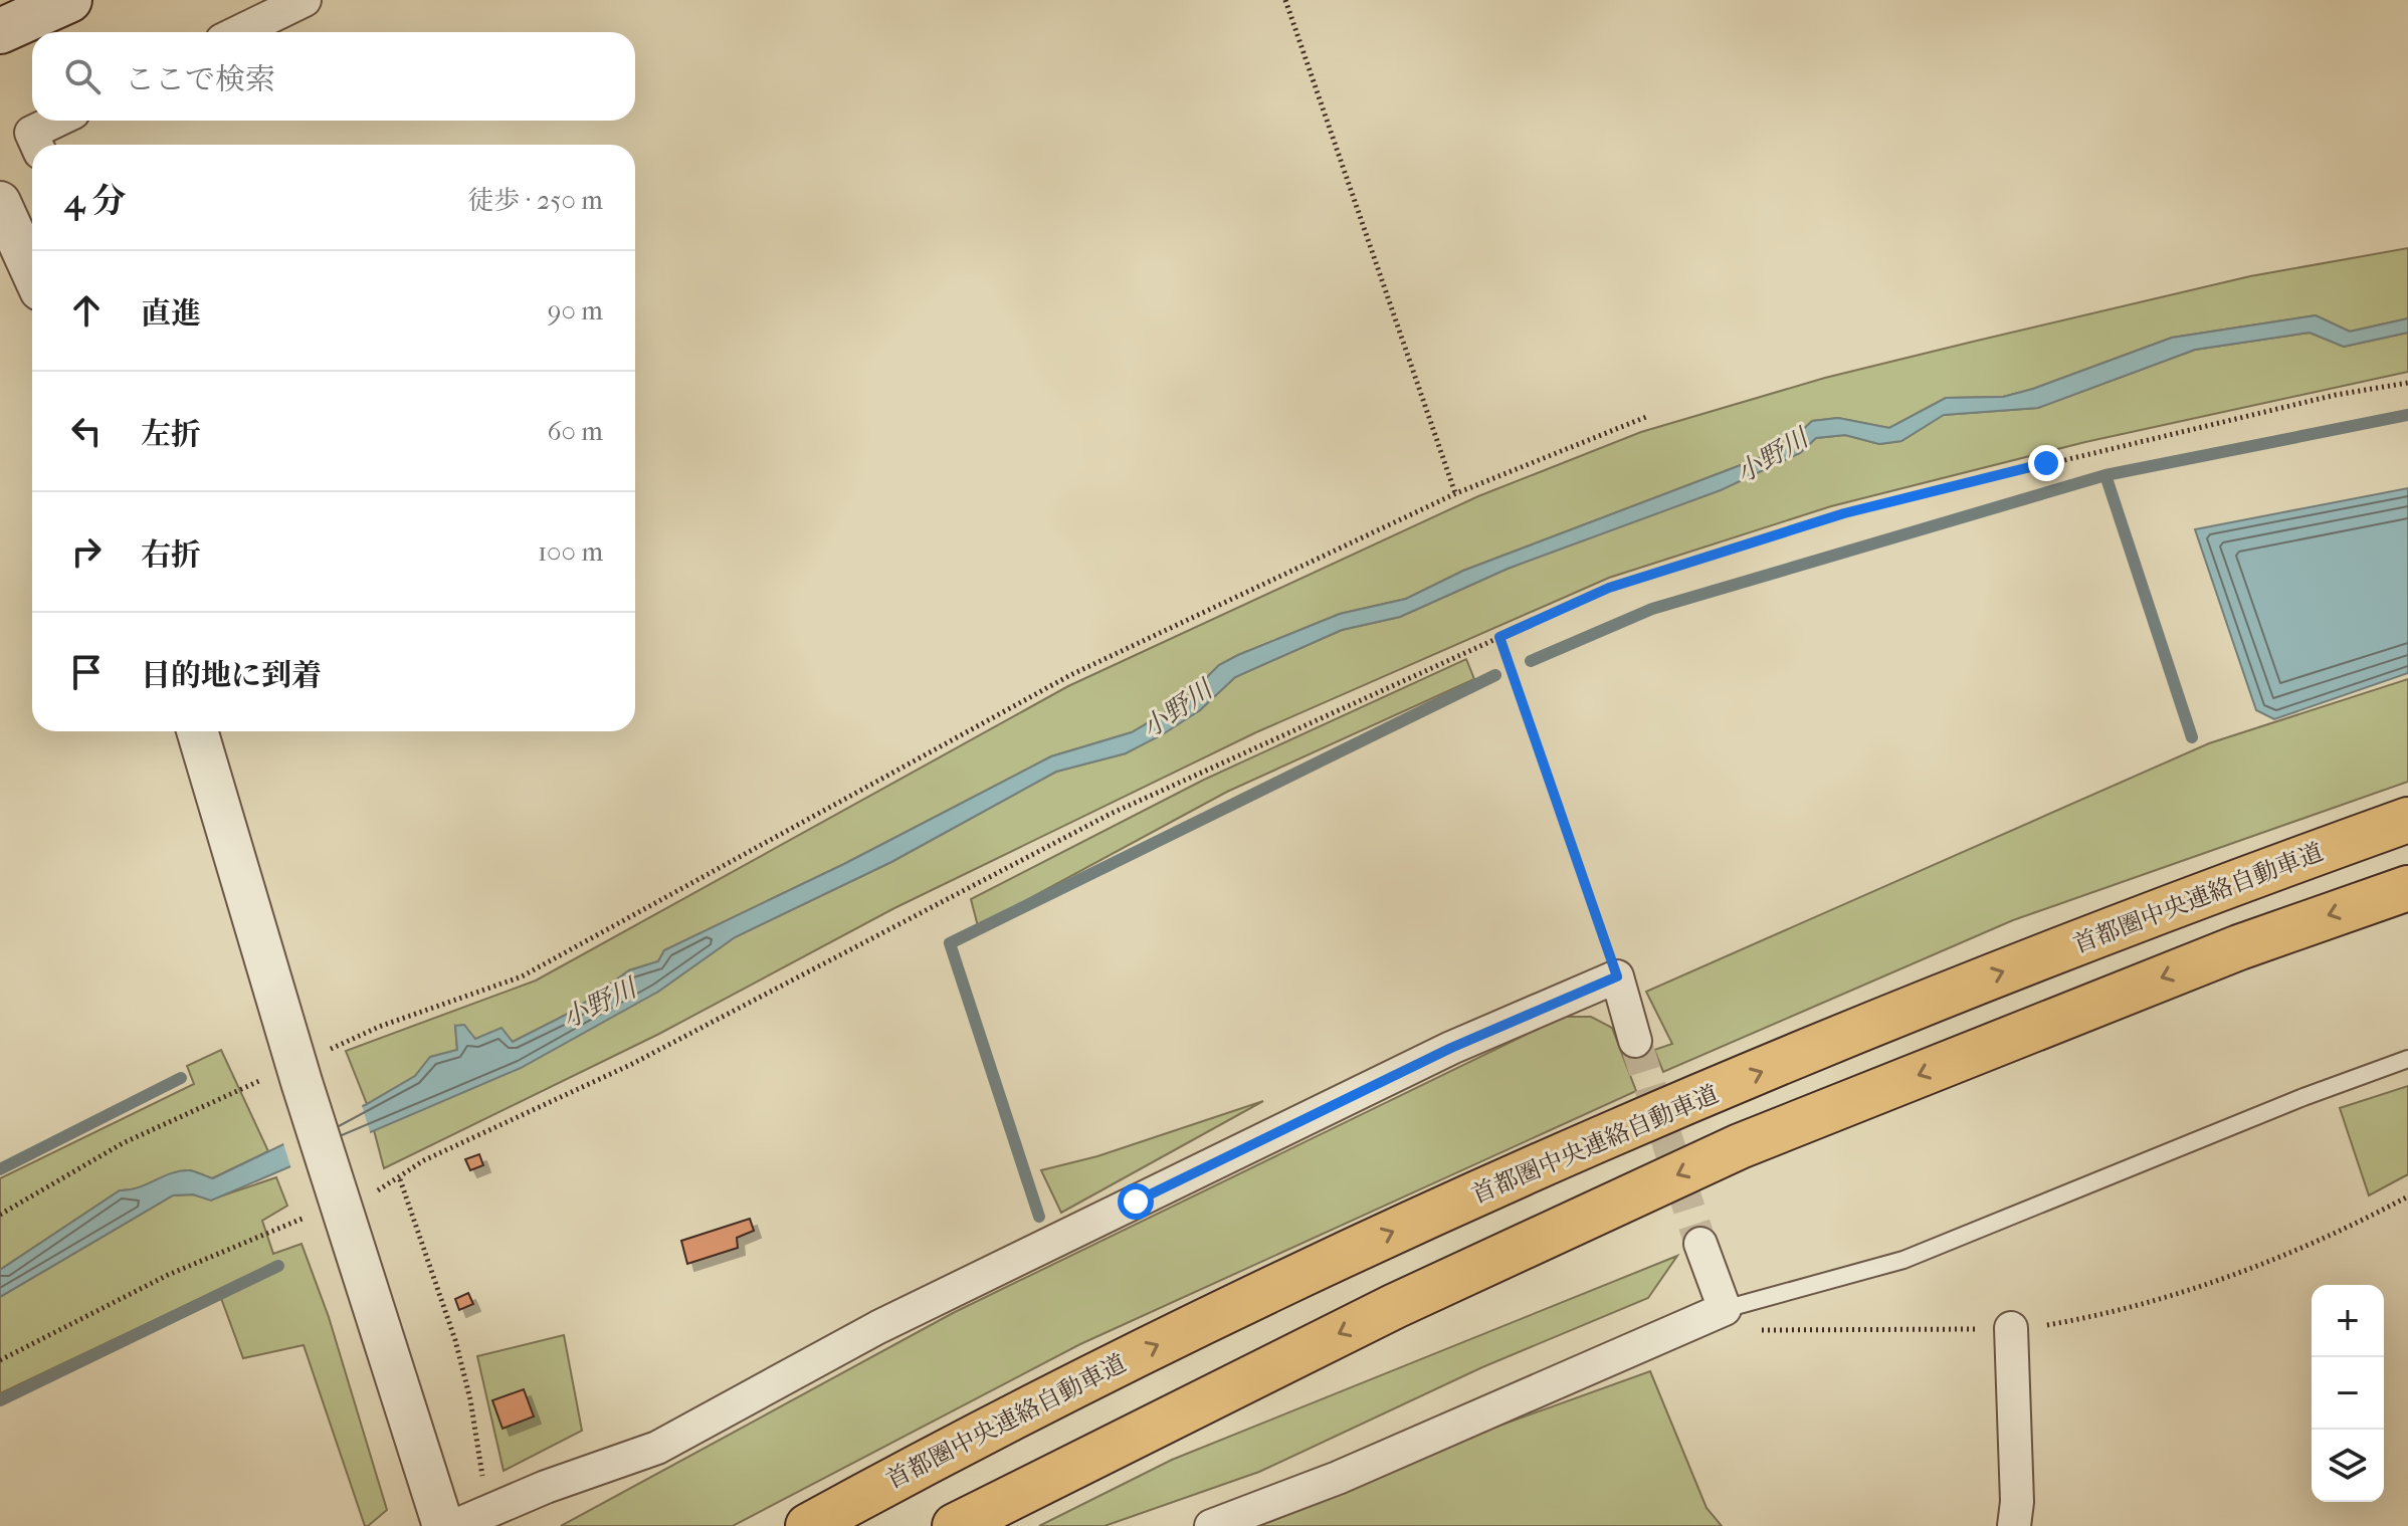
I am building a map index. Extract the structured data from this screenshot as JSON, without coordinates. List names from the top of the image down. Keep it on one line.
{"streets":{"highway":["首都圏中央連絡自動車道"]},"water":["小野川"],"page":{"search":"ここで検索","heading":["4 分","徒歩 · 250 m"],"list":[["直進","90 m"],["左折","60 m"],["右折","100 m"],"目的地に到着"],"map_buttons":["+","−"]}}
